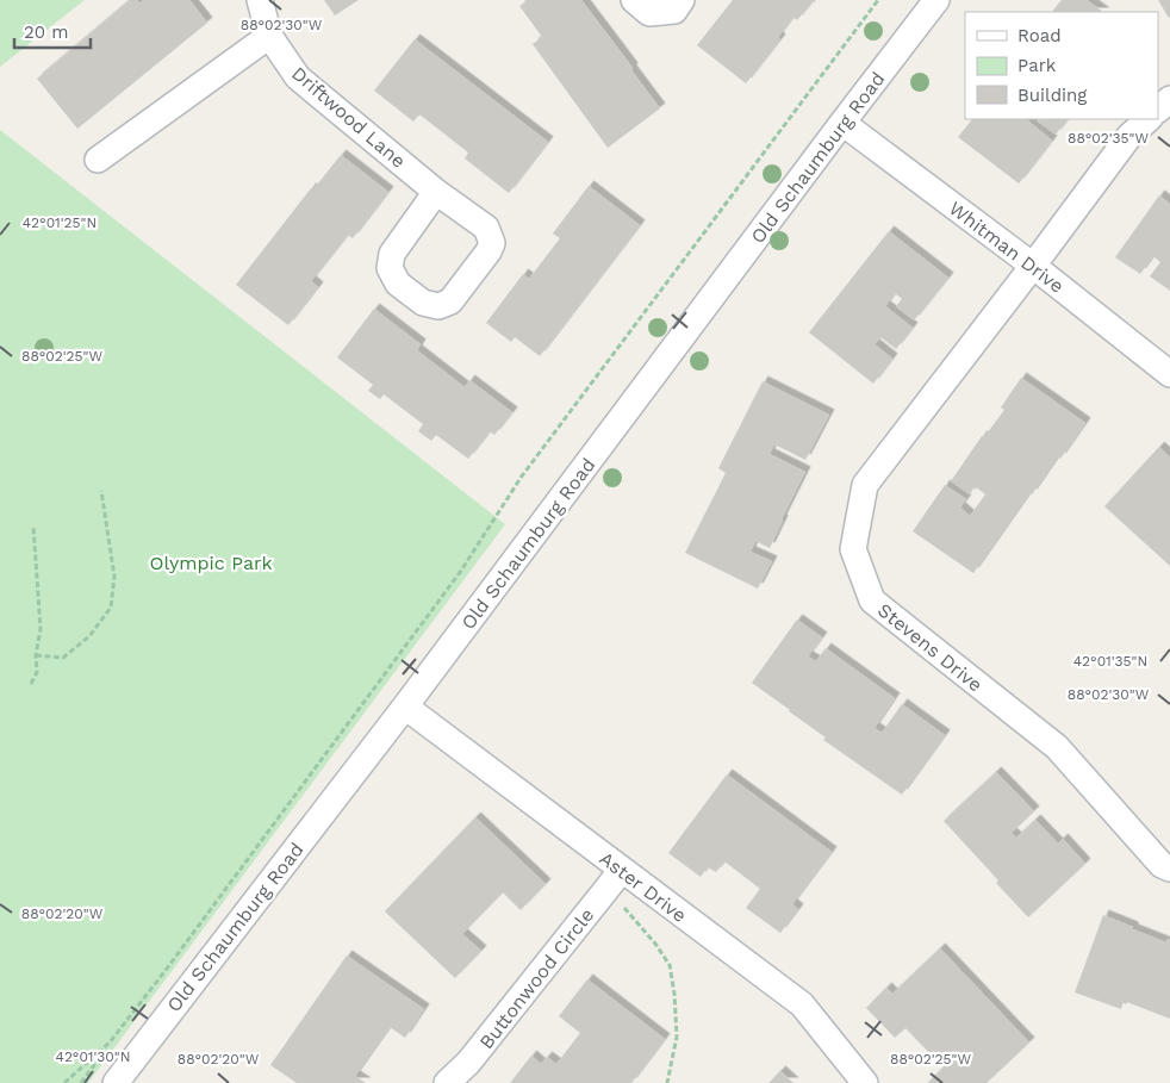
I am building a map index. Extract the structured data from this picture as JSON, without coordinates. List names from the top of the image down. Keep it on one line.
{"streets":{"street":["Driftwood Lane","Old Schaumburg Road","Whitman Drive","Stevens Drive","Aster Drive","Buttonwood Circle"]},"crossings":[["Old Schaumburg Road","Whitman Drive"],["Old Schaumburg Road","Aster Drive"],["Whitman Drive","Stevens Drive"],["Aster Drive","Buttonwood Circle"]],"parks":["Olympic Park"],"legend":["Road","Park","Building"],"scale_bar":"20 m","coordinates":["88°02'30\"W","88°02'35\"W","42°01'25\"N","88°02'25\"W","42°01'35\"N","88°02'20\"W","42°01'30\"N"]}
